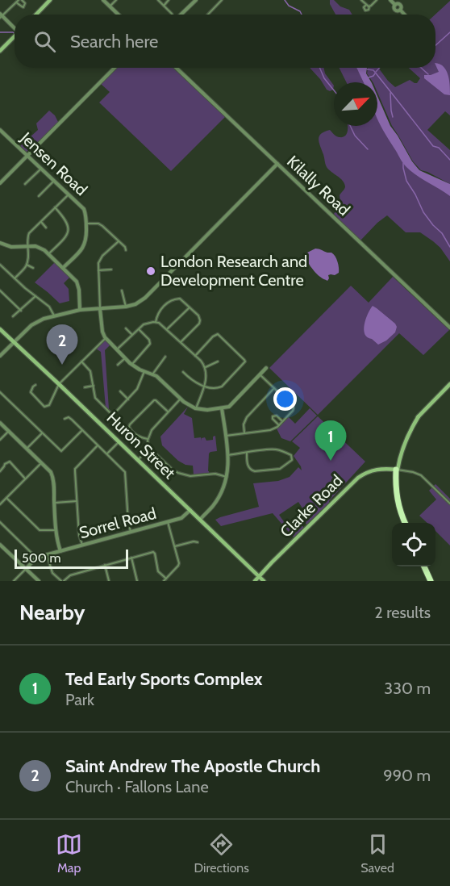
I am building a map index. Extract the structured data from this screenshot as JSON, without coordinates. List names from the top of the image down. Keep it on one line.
{"streets":{"main road":["Huron Street","Clarke Road"],"street":["Jensen Road","Kilally Road","Sorrel Road"]},"crossings":[["Huron Street","Clarke Road"],["Huron Street","Sorrel Road"]],"places":["London Research and Development Centre"],"scale_bar":"500 m","north":"top right","page":{"search":"Search here","pins":["2","1"],"scale":"500 m","heading":["Nearby","2 results"],"list":[{"mark":"1","name":"Ted Early Sports Complex","note":"Park","value":"330 m"},{"mark":"2","name":"Saint Andrew The Apostle Church","note":"Church · Fallons Lane","value":"990 m"}],"nav":["Map","Directions","Saved"]}}
